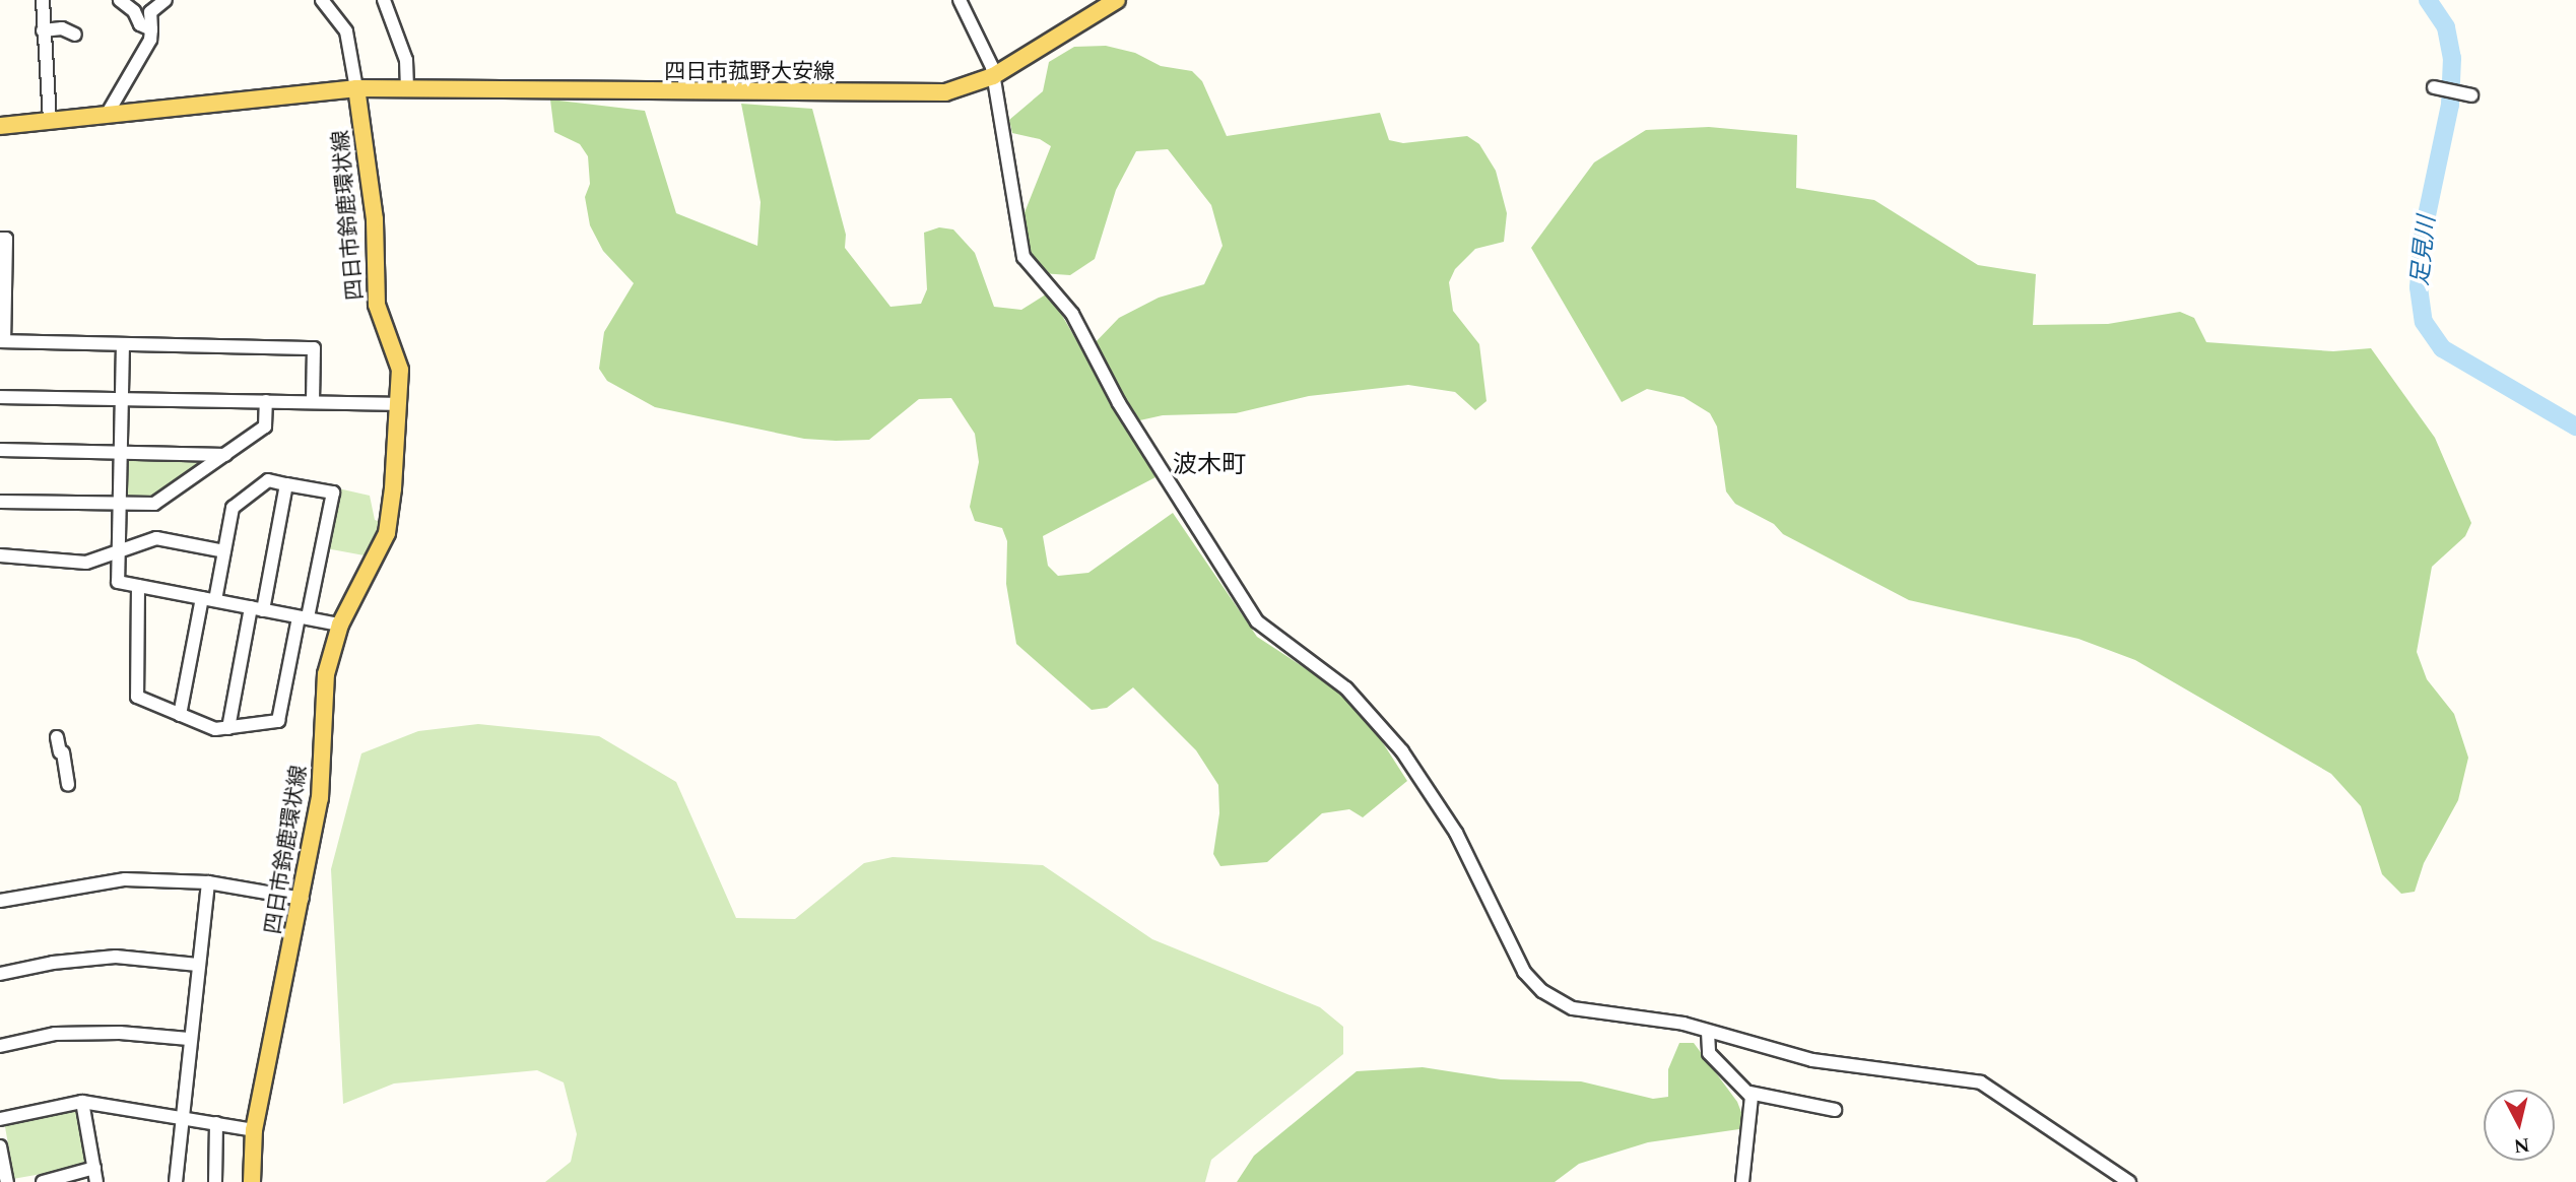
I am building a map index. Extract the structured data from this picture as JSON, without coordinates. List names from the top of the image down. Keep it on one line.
{"streets":{"main road":["四日市菰野大安線","四日市鈴鹿環状線"]},"crossings":[["四日市菰野大安線","四日市鈴鹿環状線"]],"districts":["波木町"],"water":["足見川"],"north":"bottom"}
